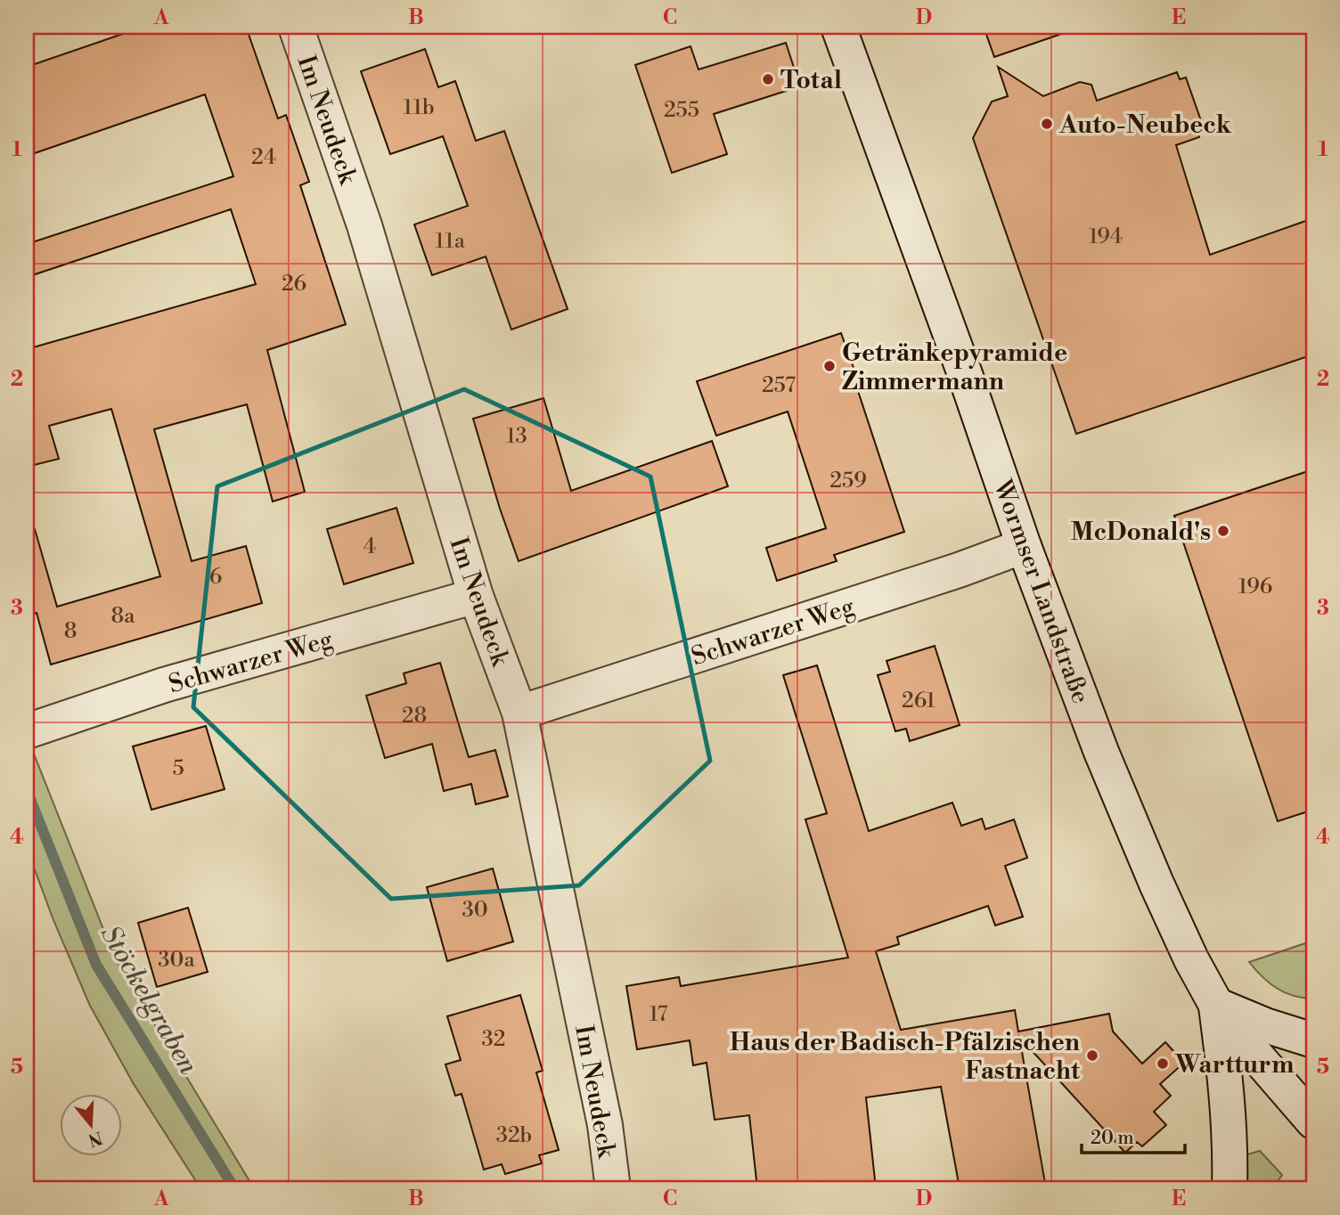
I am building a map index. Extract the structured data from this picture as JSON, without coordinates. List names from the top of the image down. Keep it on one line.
{"streets":{"street":["Im Neudeck","Wormser Landstraße","Schwarzer Weg"]},"crossings":[["Im Neudeck","Schwarzer Weg"],["Wormser Landstraße","Schwarzer Weg"]],"water":["Stöckelgraben"],"places":["Total","Auto-Neubeck","Getränkepyramide Zimmermann","McDonald's","Haus der Badisch-Pfälzischen Fastnacht","Wartturm"],"house_numbers":["11b","255","24","194","11a","26","257","13","259","4","6","196","8a","8","261","28","5","30","30a","17","32","32b"],"scale_bar":"20 m","north":"bottom","grid":{"columns":["A","B","C","D","E"],"rows":["1","2","3","4","5"]}}
